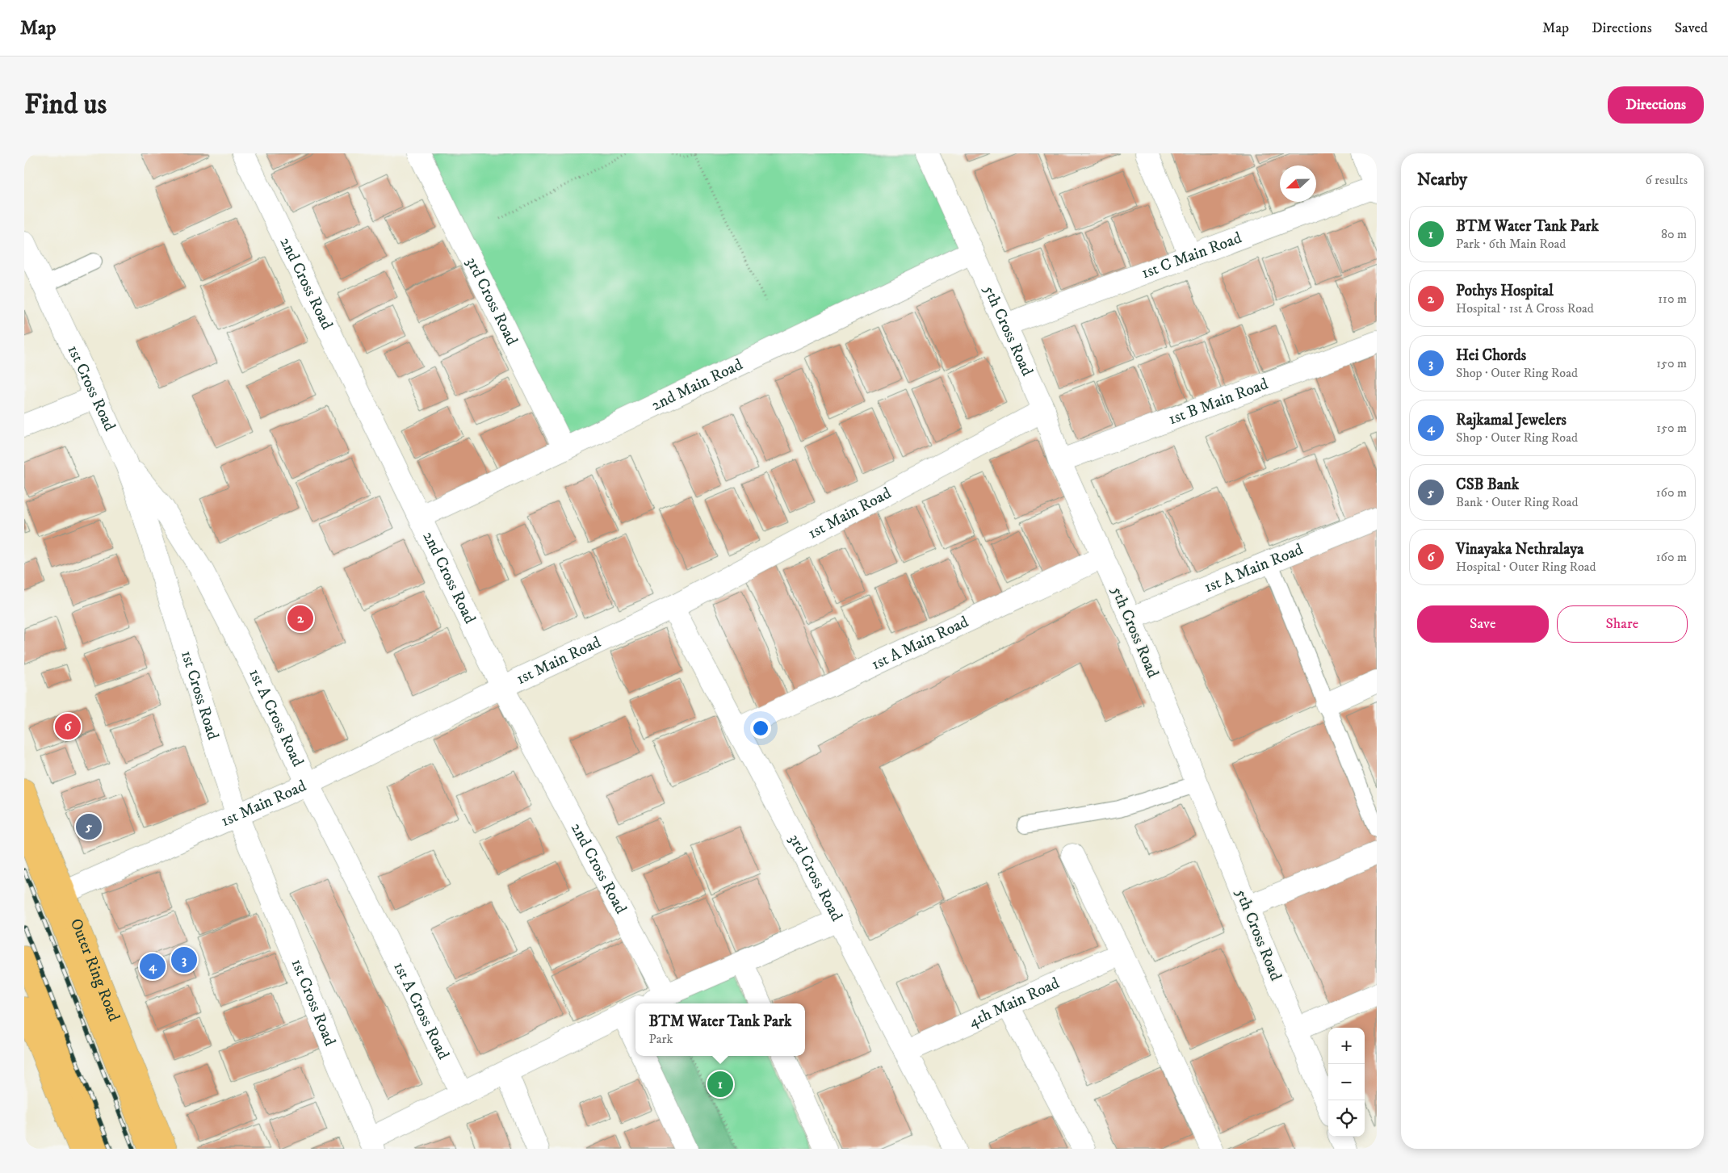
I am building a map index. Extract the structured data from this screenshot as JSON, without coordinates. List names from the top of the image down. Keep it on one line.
{"streets":{"main road":["Outer Ring Road"],"street":["1st C Main Road","2nd Cross Road","3rd Cross Road","5th Cross Road","2nd Main Road","1st Cross Road","1st B Main Road","1st Main Road","1st A Main Road","1st A Cross Road","4th Main Road"]},"crossings":[["1st C Main Road","5th Cross Road"],["2nd Cross Road","2nd Main Road"],["2nd Cross Road","1st Main Road"],["3rd Cross Road","2nd Main Road"],["3rd Cross Road","1st Main Road"],["3rd Cross Road","1st A Main Road"],["3rd Cross Road","4th Main Road"],["5th Cross Road","2nd Main Road"],["5th Cross Road","1st B Main Road"],["5th Cross Road","1st Main Road"],["5th Cross Road","1st A Main Road"],["1st Cross Road","1st Main Road"],["1st Cross Road","1st A Cross Road"],["1st Main Road","1st A Cross Road"],["1st Main Road","Outer Ring Road"]],"north":"left","page":{"header":"Map","nav":["Map","Directions","Saved"],"buttons":["Directions",["Save","Share"]],"title":"Find us","heading":["Nearby","6 results"],"list":[{"mark":"1","name":"BTM Water Tank Park","note":"Park · 6th Main Road","value":"80 m"},{"mark":"2","name":"Pothys Hospital","note":"Hospital · 1st A Cross Road","value":"110 m"},{"mark":"3","name":"Hei Chords","note":"Shop · Outer Ring Road","value":"150 m"},{"mark":"4","name":"Rajkamal Jewelers","note":"Shop · Outer Ring Road","value":"150 m"},{"mark":"5","name":"CSB Bank","note":"Bank · Outer Ring Road","value":"160 m"},{"mark":"6","name":"Vinayaka Nethralaya","note":"Hospital · Outer Ring Road","value":"160 m"}],"pins":["2","6","5","3","4","1"],"popup":["BTM Water Tank Park","Park"],"map_buttons":["+","−"]}}
